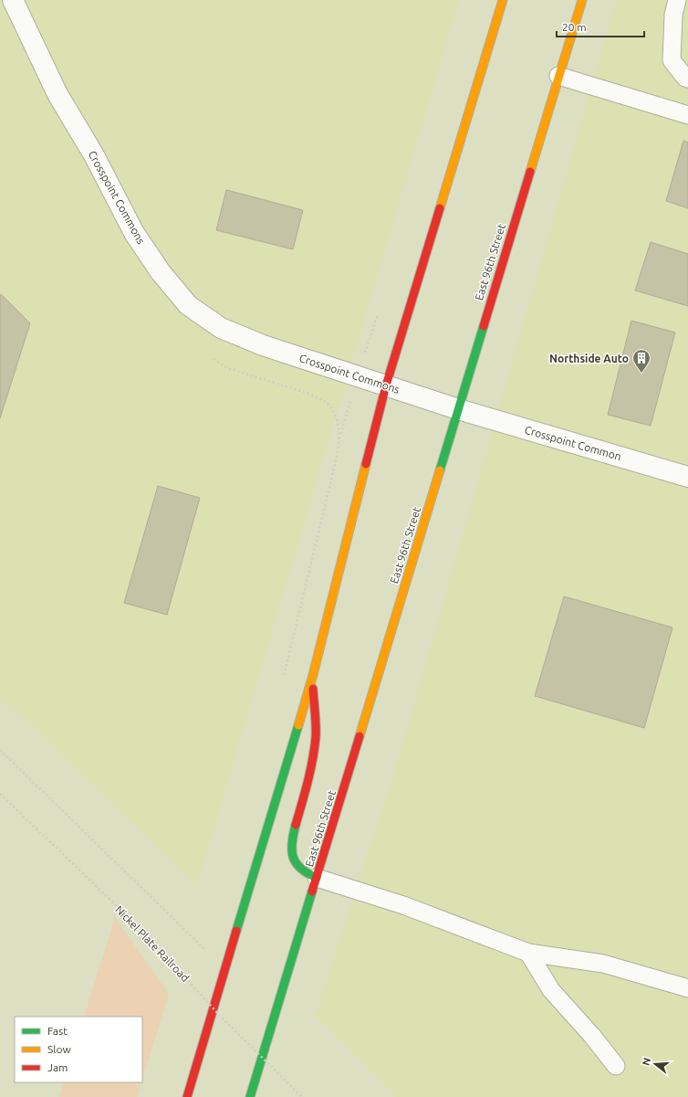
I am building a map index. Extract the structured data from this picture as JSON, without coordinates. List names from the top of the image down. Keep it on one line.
{"streets":{"main road":["East 96th Street"],"street":["Crosspoint Commons","Crosspoint Common"],"path":["Nickel Plate Railroad"]},"crossings":[["Crosspoint Commons","East 96th Street"],["Crosspoint Commons","Crosspoint Common"],["East 96th Street","Crosspoint Common"]],"places":{"building":["Northside Auto"]},"legend":["Fast","Slow","Jam"],"scale_bar":"20 m","north":"left"}
